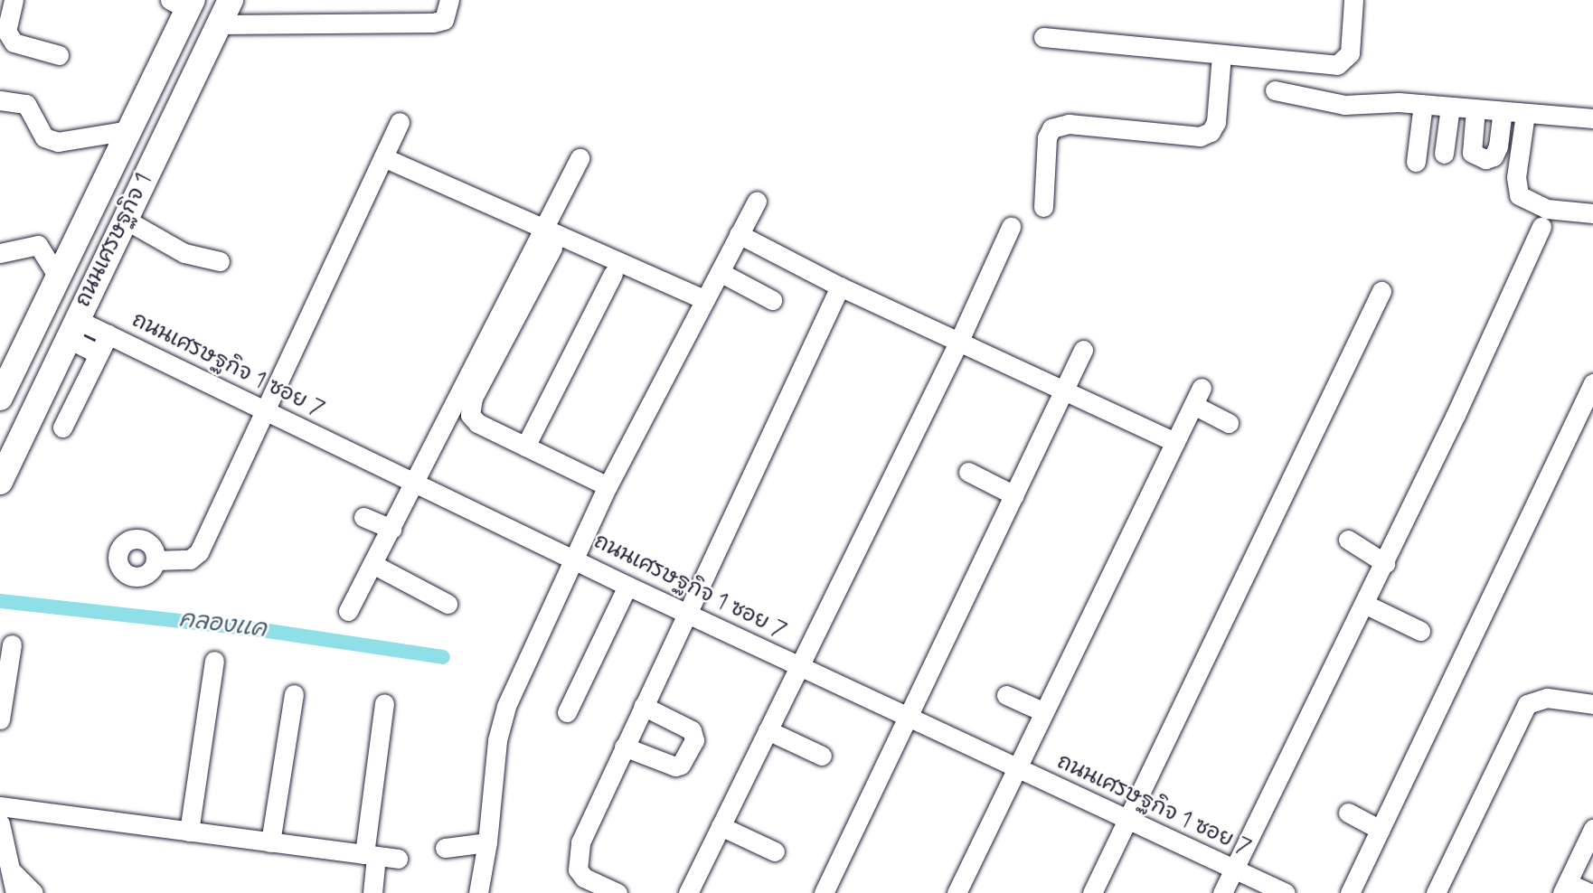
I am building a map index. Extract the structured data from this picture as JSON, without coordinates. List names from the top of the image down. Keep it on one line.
{"streets":{"main road":["ถนนเศรษฐกิจ 1"],"street":["ถนนเศรษฐกิจ 1 ซอย 7"]},"crossings":[["ถนนเศรษฐกิจ 1","ถนนเศรษฐกิจ 1 ซอย 7"]],"water":["คลองแค"]}
